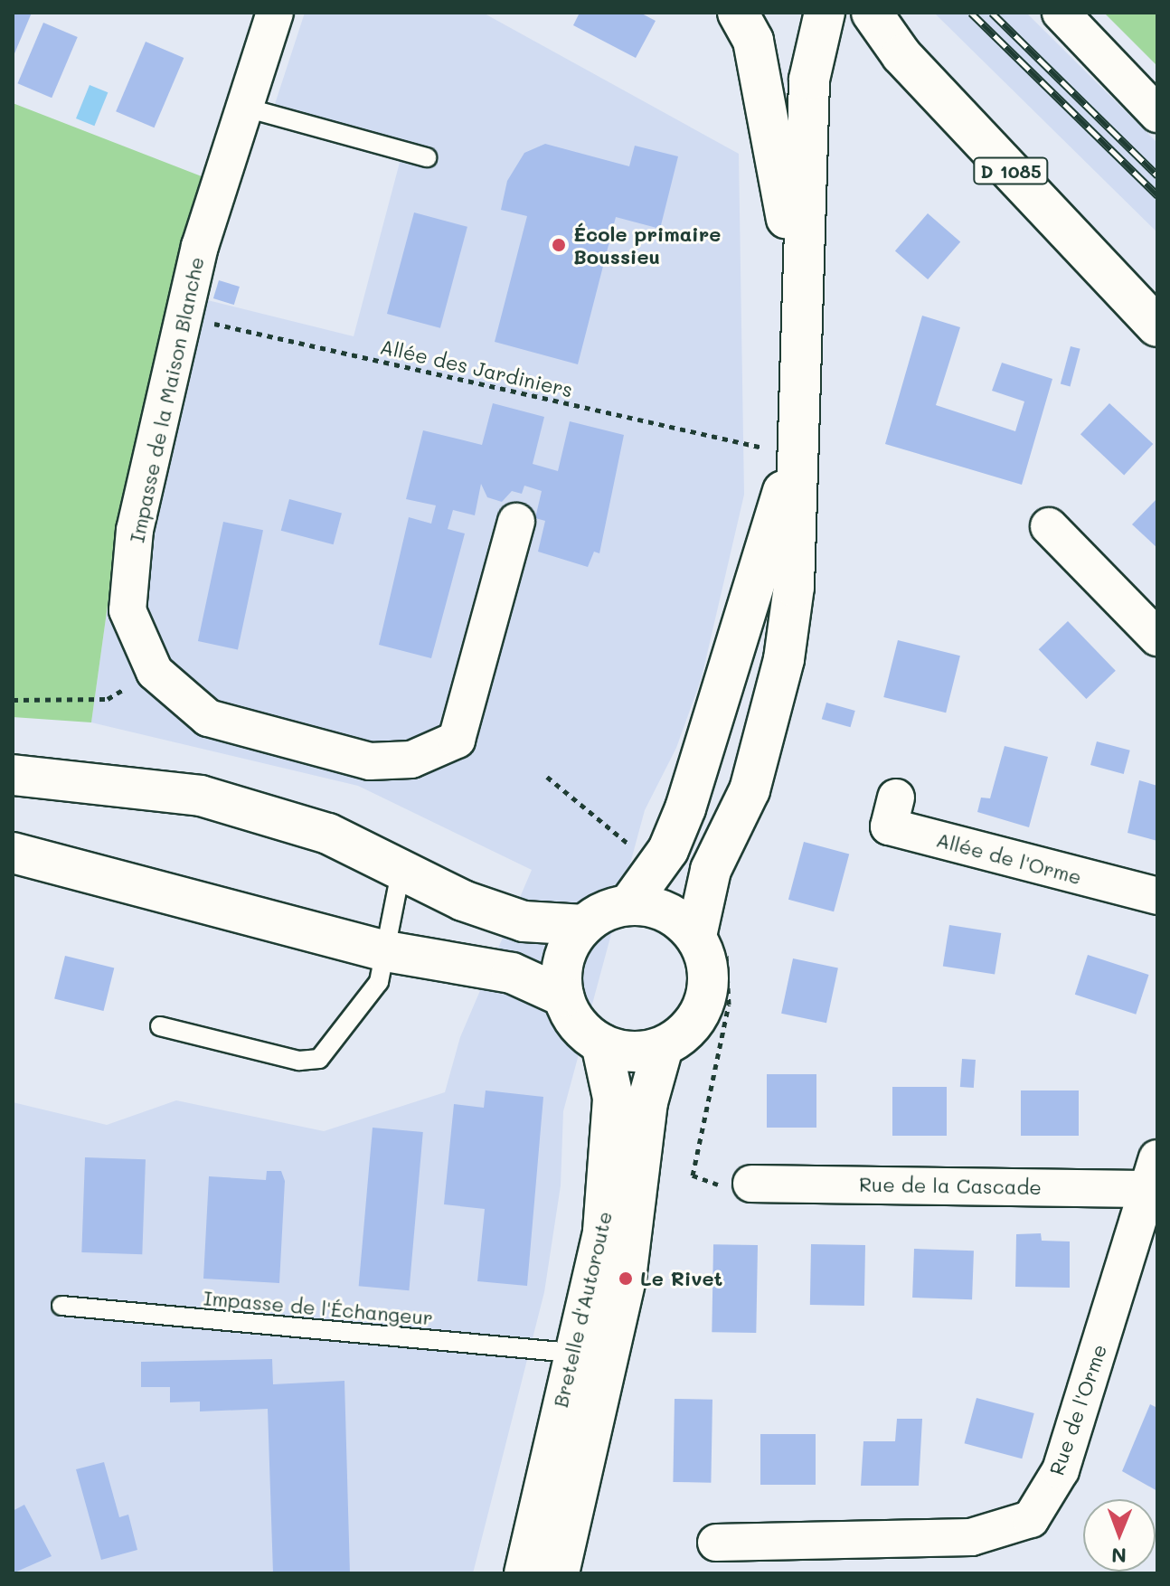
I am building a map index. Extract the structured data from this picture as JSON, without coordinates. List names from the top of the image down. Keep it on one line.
{"streets":{"main road":["D 1085","Bretelle d'Autoroute"],"street":["Impasse de la Maison Blanche","Allée de l'Orme","Rue de la Cascade","Rue de l'Orme"],"lane":["Impasse de l'Échangeur"],"path":["Allée des Jardiniers"]},"crossings":[["Allée des Jardiniers","Impasse de la Maison Blanche"],["Rue de la Cascade","Rue de l'Orme"],["Impasse de l'Échangeur","Bretelle d'Autoroute"]],"places":["École primaire Boussieu","Le Rivet"],"north":"bottom"}
